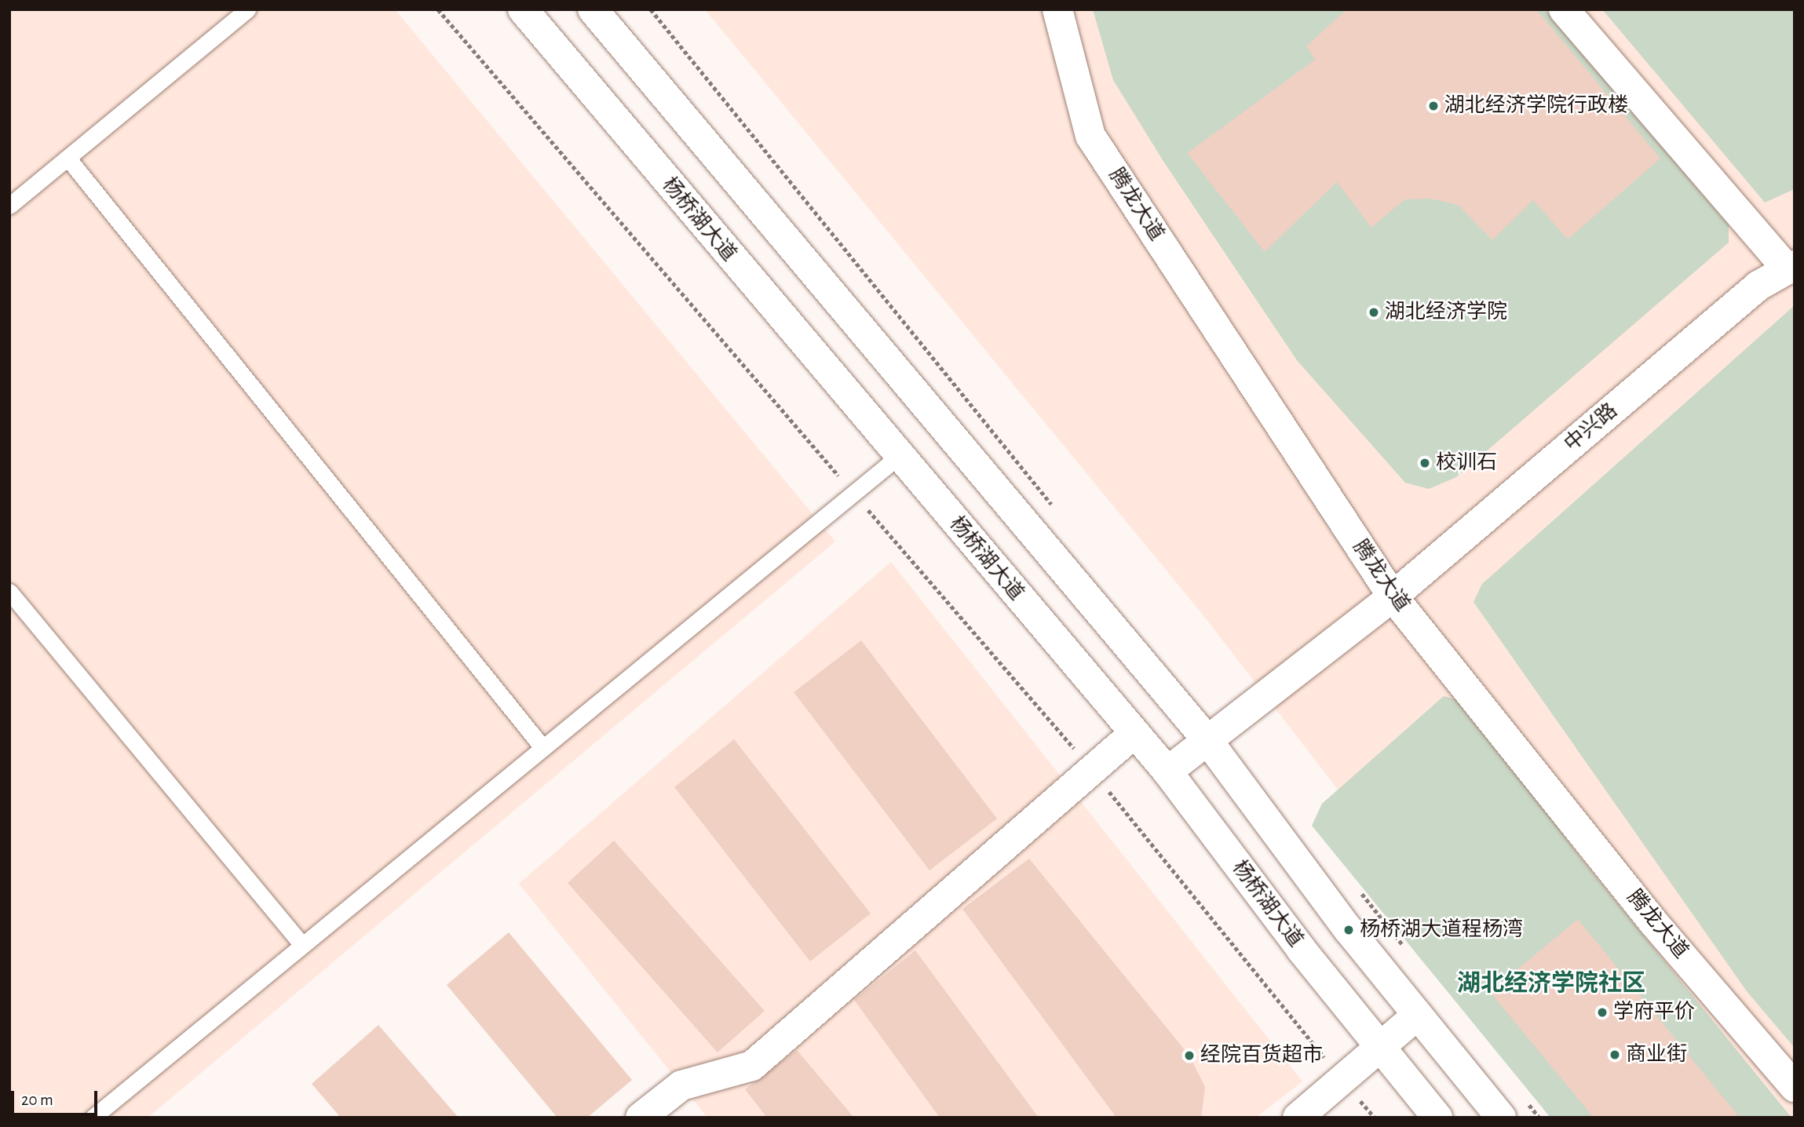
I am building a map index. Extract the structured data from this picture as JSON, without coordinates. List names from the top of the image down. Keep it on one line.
{"streets":{"street":["腾龙大道","杨桥湖大道","中兴路"]},"crossings":[["腾龙大道","中兴路"],["杨桥湖大道","中兴路"]],"districts":["湖北经济学院社区"],"places":["湖北经济学院行政楼","湖北经济学院","校训石","杨桥湖大道程杨湾","学府平价","商业街","经院百货超市"],"scale_bar":"20 m"}
